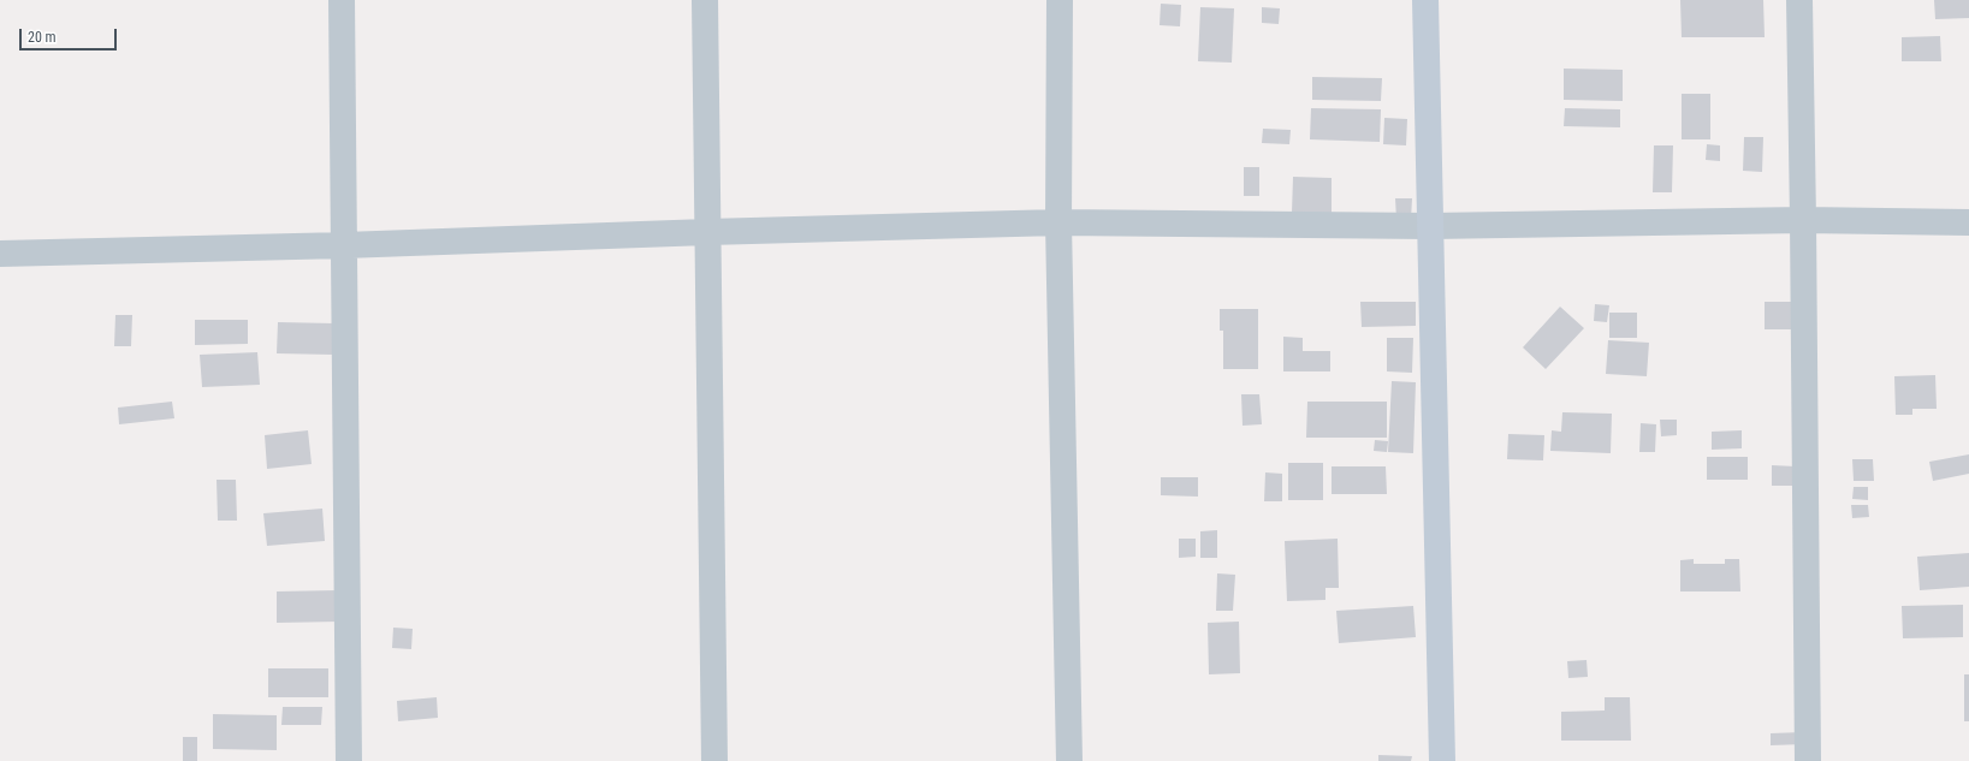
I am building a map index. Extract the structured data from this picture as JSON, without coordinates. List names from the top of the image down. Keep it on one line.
{"scale_bar":"20 m"}
